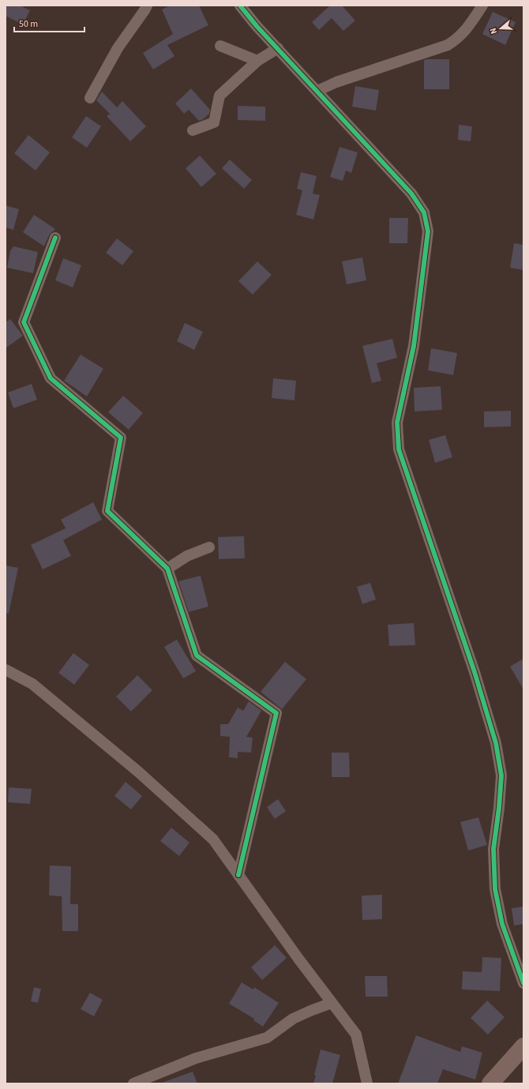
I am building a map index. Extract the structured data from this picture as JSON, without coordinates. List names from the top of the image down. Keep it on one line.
{"scale_bar":"50 m","north":"left"}
